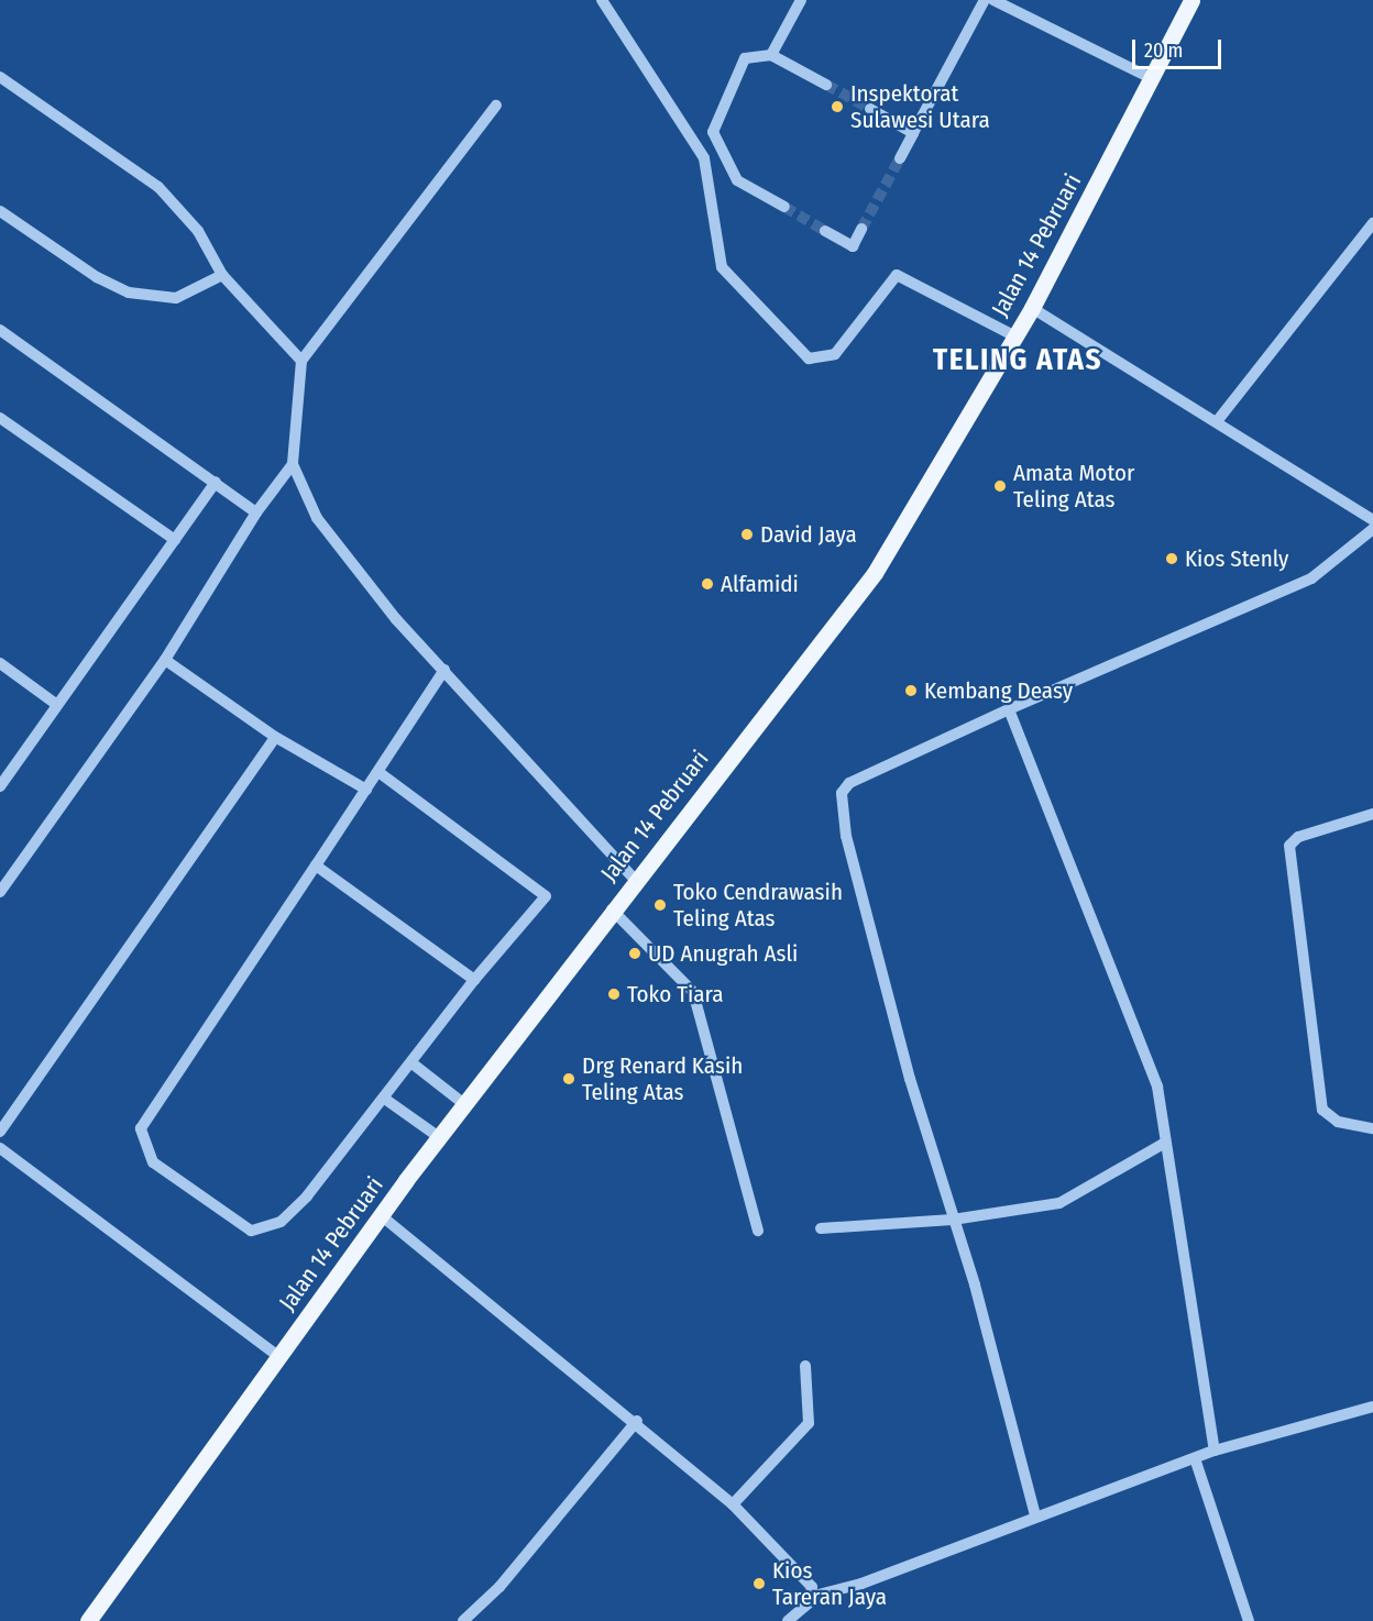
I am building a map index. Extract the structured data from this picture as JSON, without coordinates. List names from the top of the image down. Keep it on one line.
{"streets":{"main road":["Jalan 14 Pebruari"]},"districts":["TELING ATAS"],"places":["Inspektorat Sulawesi Utara","Amata Motor Teling Atas","David Jaya","Kios Stenly","Alfamidi","Kembang Deasy","Toko Cendrawasih Teling Atas","UD Anugrah Asli","Toko Tiara","Drg Renard Kasih Teling Atas","Kios Tareran Jaya"],"scale_bar":"20 m"}
